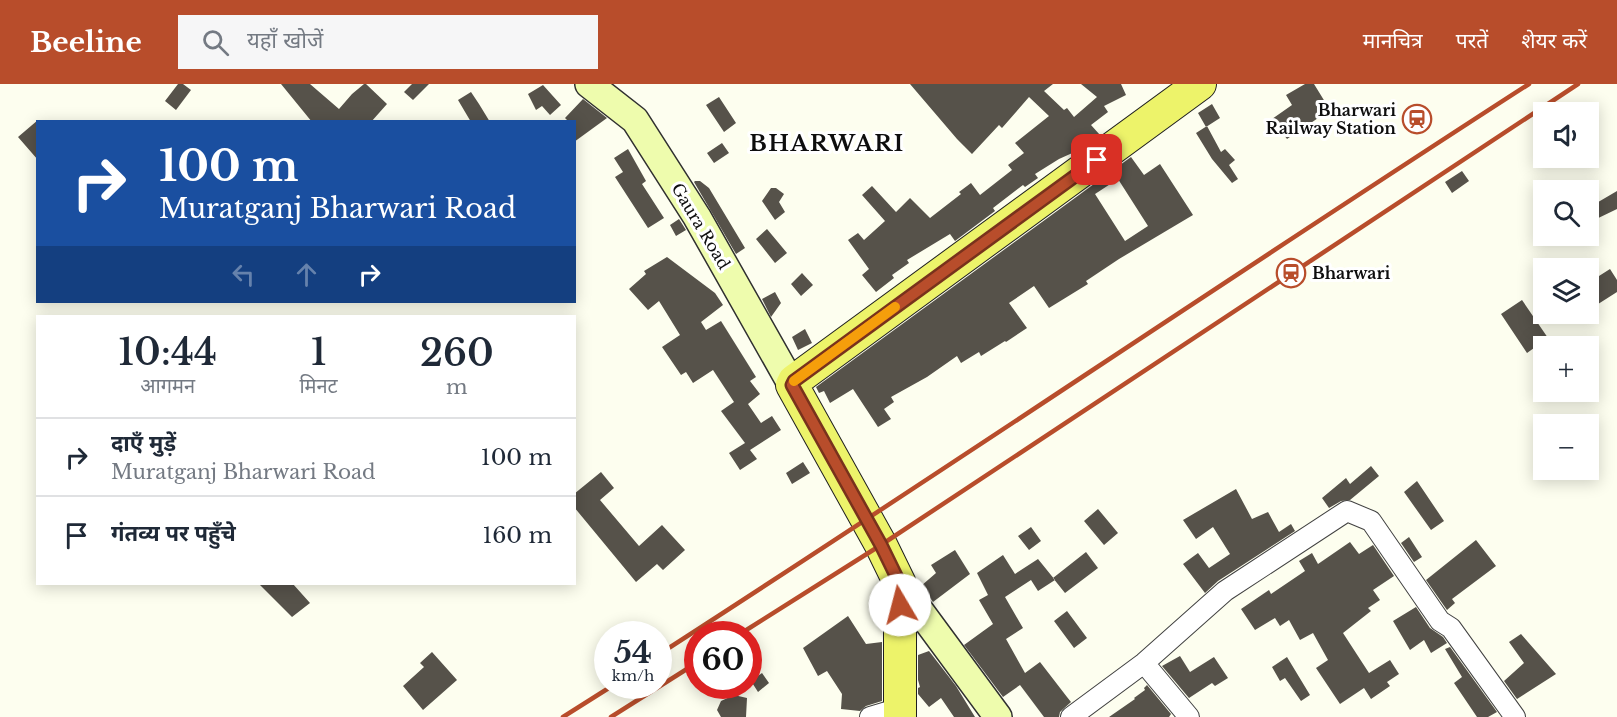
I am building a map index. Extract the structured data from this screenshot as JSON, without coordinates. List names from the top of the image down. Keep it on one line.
{"streets":{"street":["Gaura Road"]},"districts":["BHARWARI"],"places":{"station":["Bharwari Railway Station","Bharwari"]},"page":{"header":"Beeline","search":"यहाँ खोजें","nav":["मानचित्र","परतें","शेयर करें"],"map_buttons":["+","−"],"turn":["100 m","Muratganj Bharwari Road"],"eta":["10:44","आगमन","1","मिनट","260","m"],"list":[{"name":"दाएँ मुड़ें","note":"Muratganj Bharwari Road","value":"100 m"},{"name":"गंतव्य पर पहुँचे","value":"160 m"}],"speed":"54 km/h","limit":"60"}}
